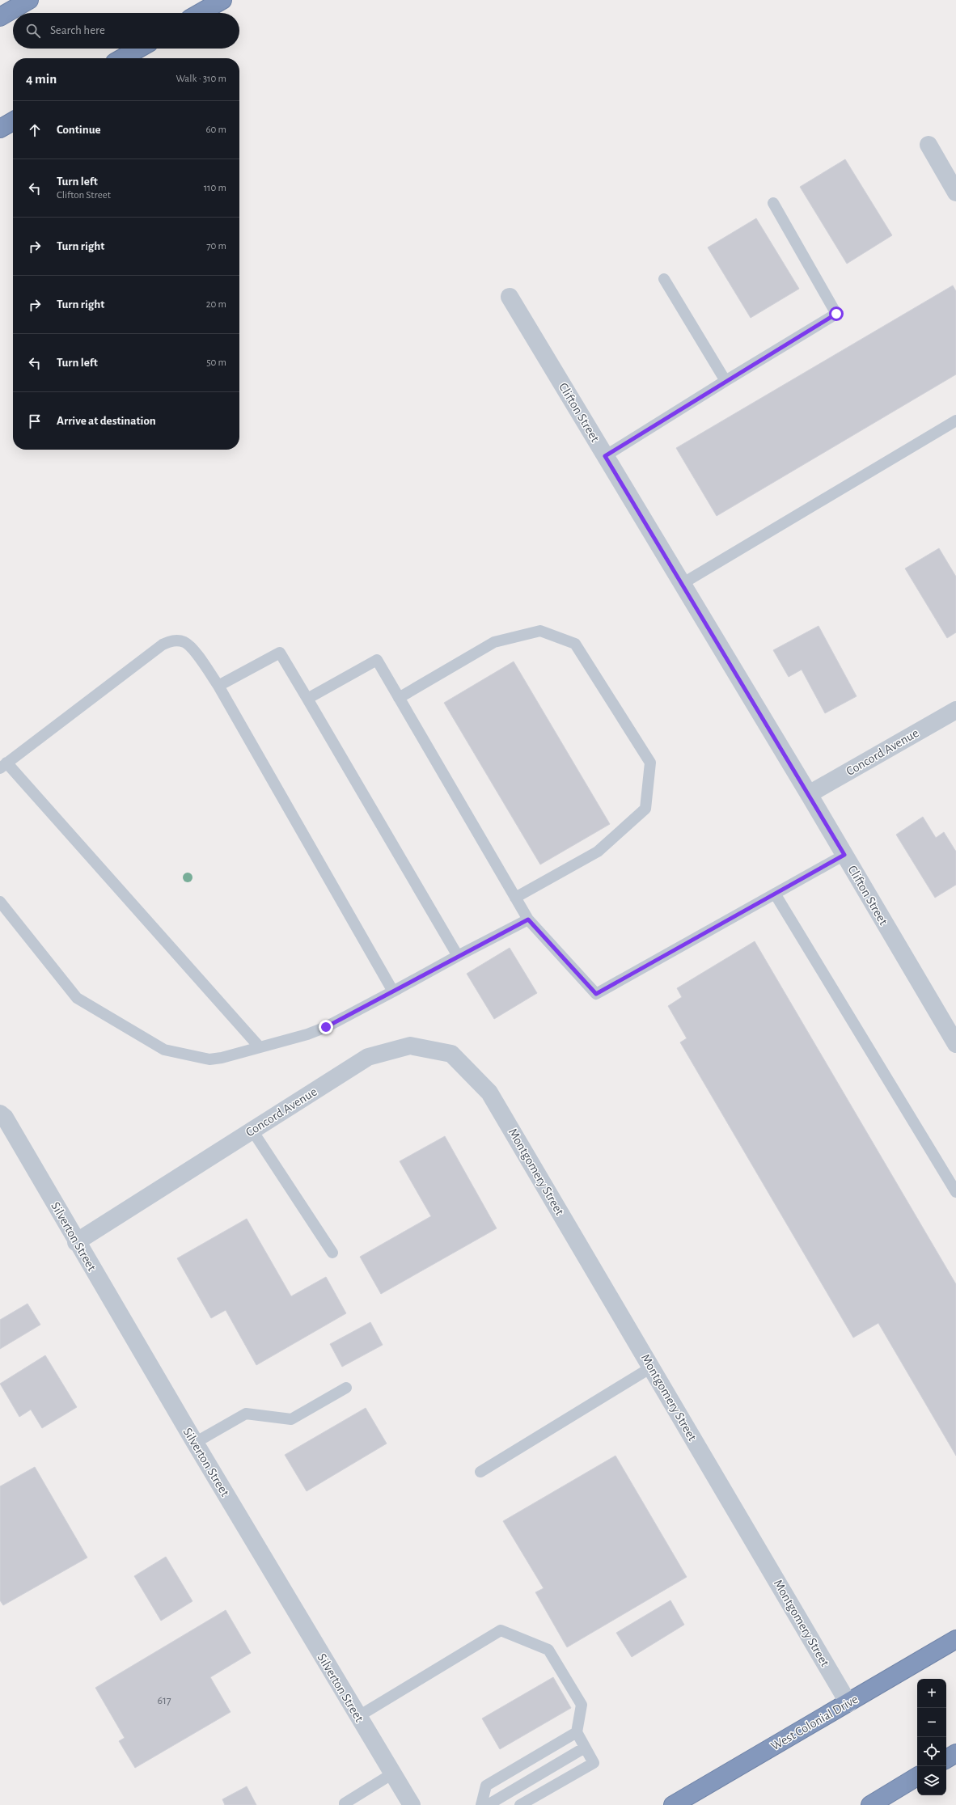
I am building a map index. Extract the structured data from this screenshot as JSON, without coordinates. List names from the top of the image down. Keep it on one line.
{"streets":{"highway":["West Colonial Drive"],"street":["Clifton Street","Concord Avenue","Montgomery Street","Silverton Street"]},"crossings":[["Clifton Street","Concord Avenue"],["Concord Avenue","Montgomery Street"],["Concord Avenue","Silverton Street"],["Montgomery Street","West Colonial Drive"]],"house_numbers":["617"],"page":{"search":"Search here","heading":["4 min","Walk · 310 m"],"list":[["Continue","60 m"],["Turn left","Clifton Street","110 m"],["Turn right","70 m"],["Turn right","20 m"],["Turn left","50 m"],"Arrive at destination"],"map_buttons":["+","−"]}}
